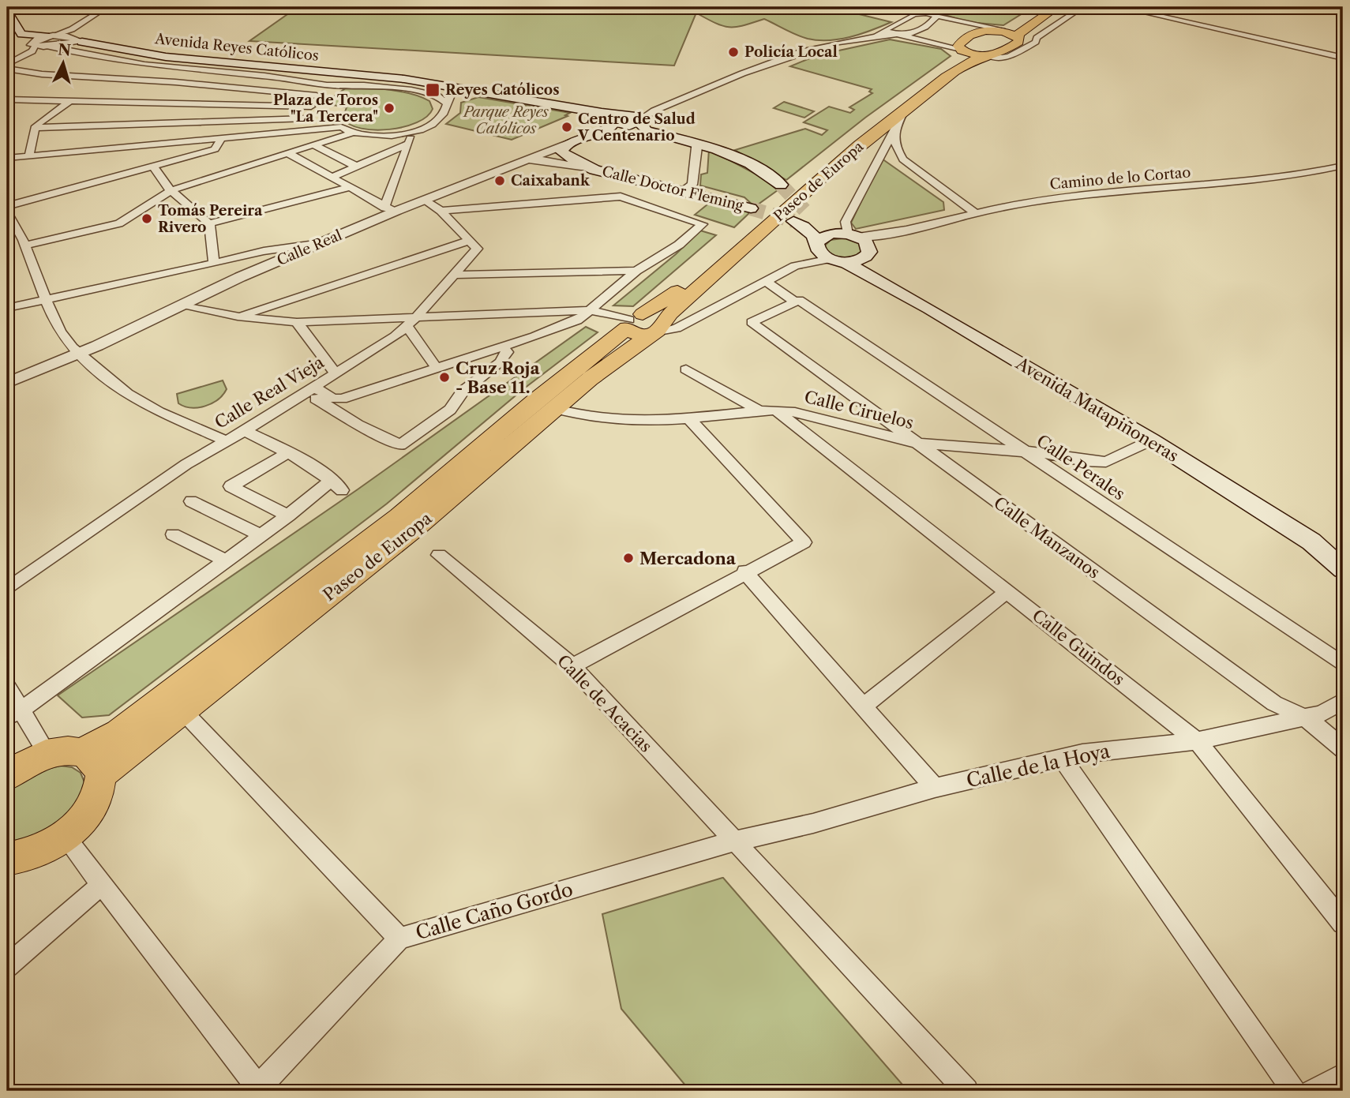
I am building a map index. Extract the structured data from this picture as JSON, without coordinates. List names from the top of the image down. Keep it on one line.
{"streets":{"main road":["Avenida Reyes Católicos","Paseo de Europa","Calle Doctor Fleming","Calle Real","Avenida Matapiñoneras"],"street":["Camino de lo Cortao","Calle Real Vieja","Calle Ciruelos","Calle Perales","Calle Manzanos","Calle Guindos","Calle de Acacias","Calle de la Hoya","Calle Caño Gordo"]},"crossings":[["Avenida Reyes Católicos","Calle Real"],["Camino de lo Cortao","Avenida Matapiñoneras"],["Paseo de Europa","Calle Ciruelos"],["Paseo de Europa","Calle Caño Gordo"],["Calle Doctor Fleming","Calle Real"],["Calle Ciruelos","Avenida Matapiñoneras"],["Calle Ciruelos","Calle Perales"],["Calle Ciruelos","Calle Manzanos"],["Calle Ciruelos","Calle Guindos"],["Calle Manzanos","Calle de la Hoya"],["Calle Guindos","Calle de la Hoya"],["Calle de Acacias","Calle de la Hoya"],["Calle de Acacias","Calle Caño Gordo"],["Calle de la Hoya","Calle Caño Gordo"]],"parks":["Parque Reyes Católicos"],"places":{"other":["Policía Local","Plaza de Toros \"La Tercera\"","Centro de Salud V Centenario","Caixabank","Tomás Pereira Rivero","Cruz Roja - Base 11.","Mercadona"],"transit":["Reyes Católicos"]},"north":"top"}
